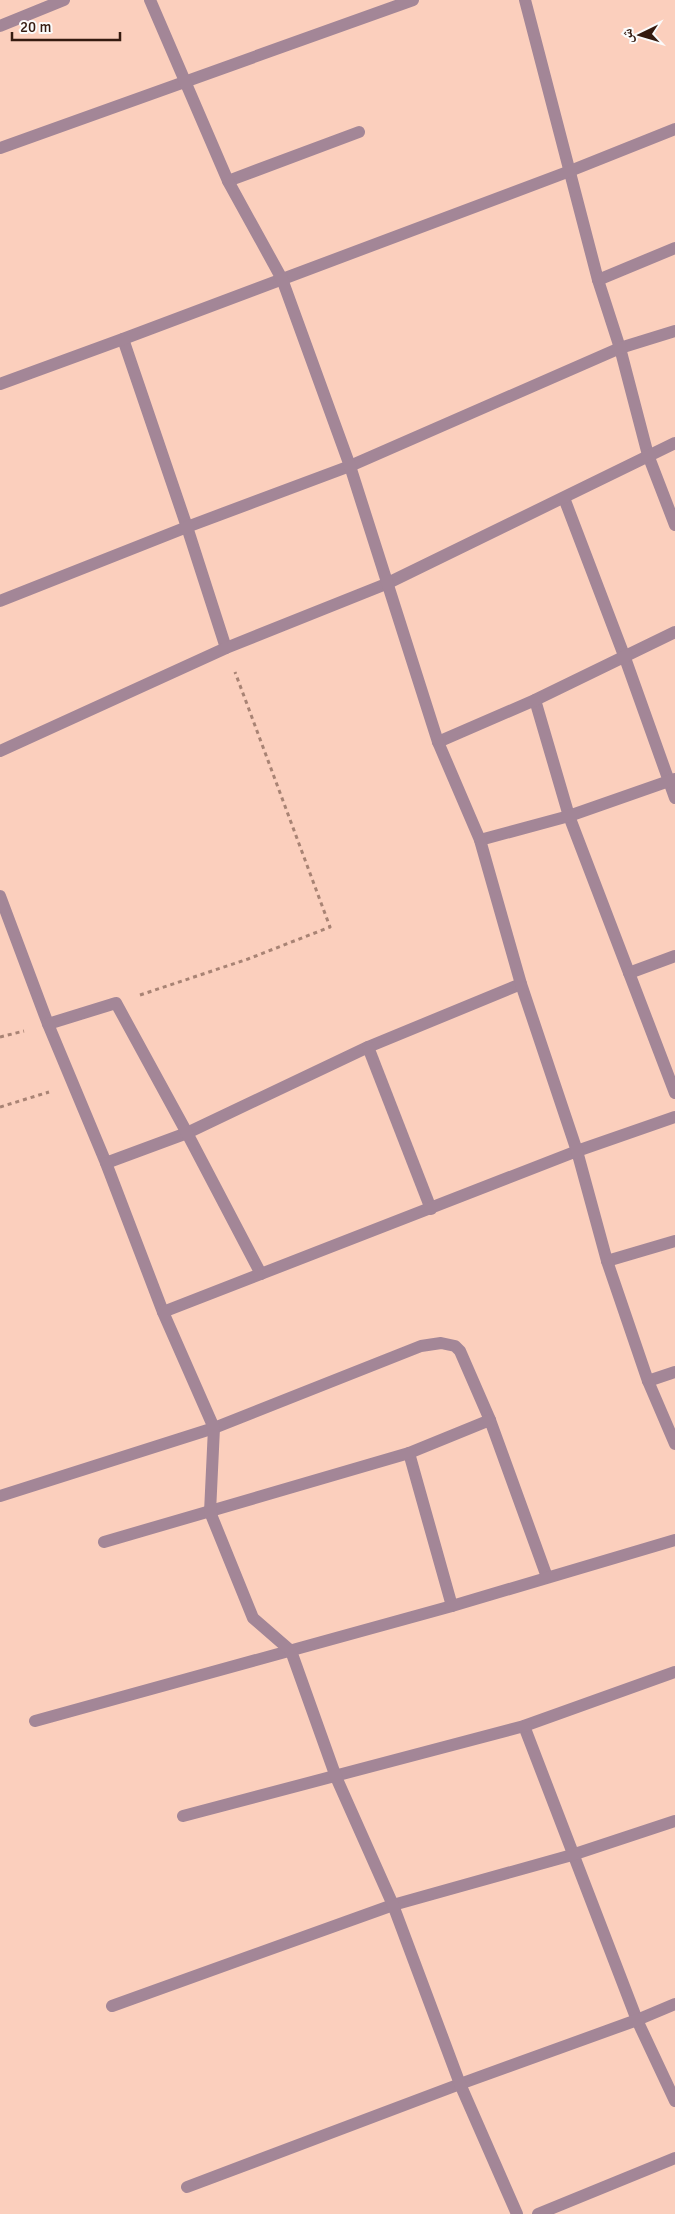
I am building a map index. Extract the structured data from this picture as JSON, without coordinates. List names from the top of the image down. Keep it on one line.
{"scale_bar":"20 m","north":"left"}
